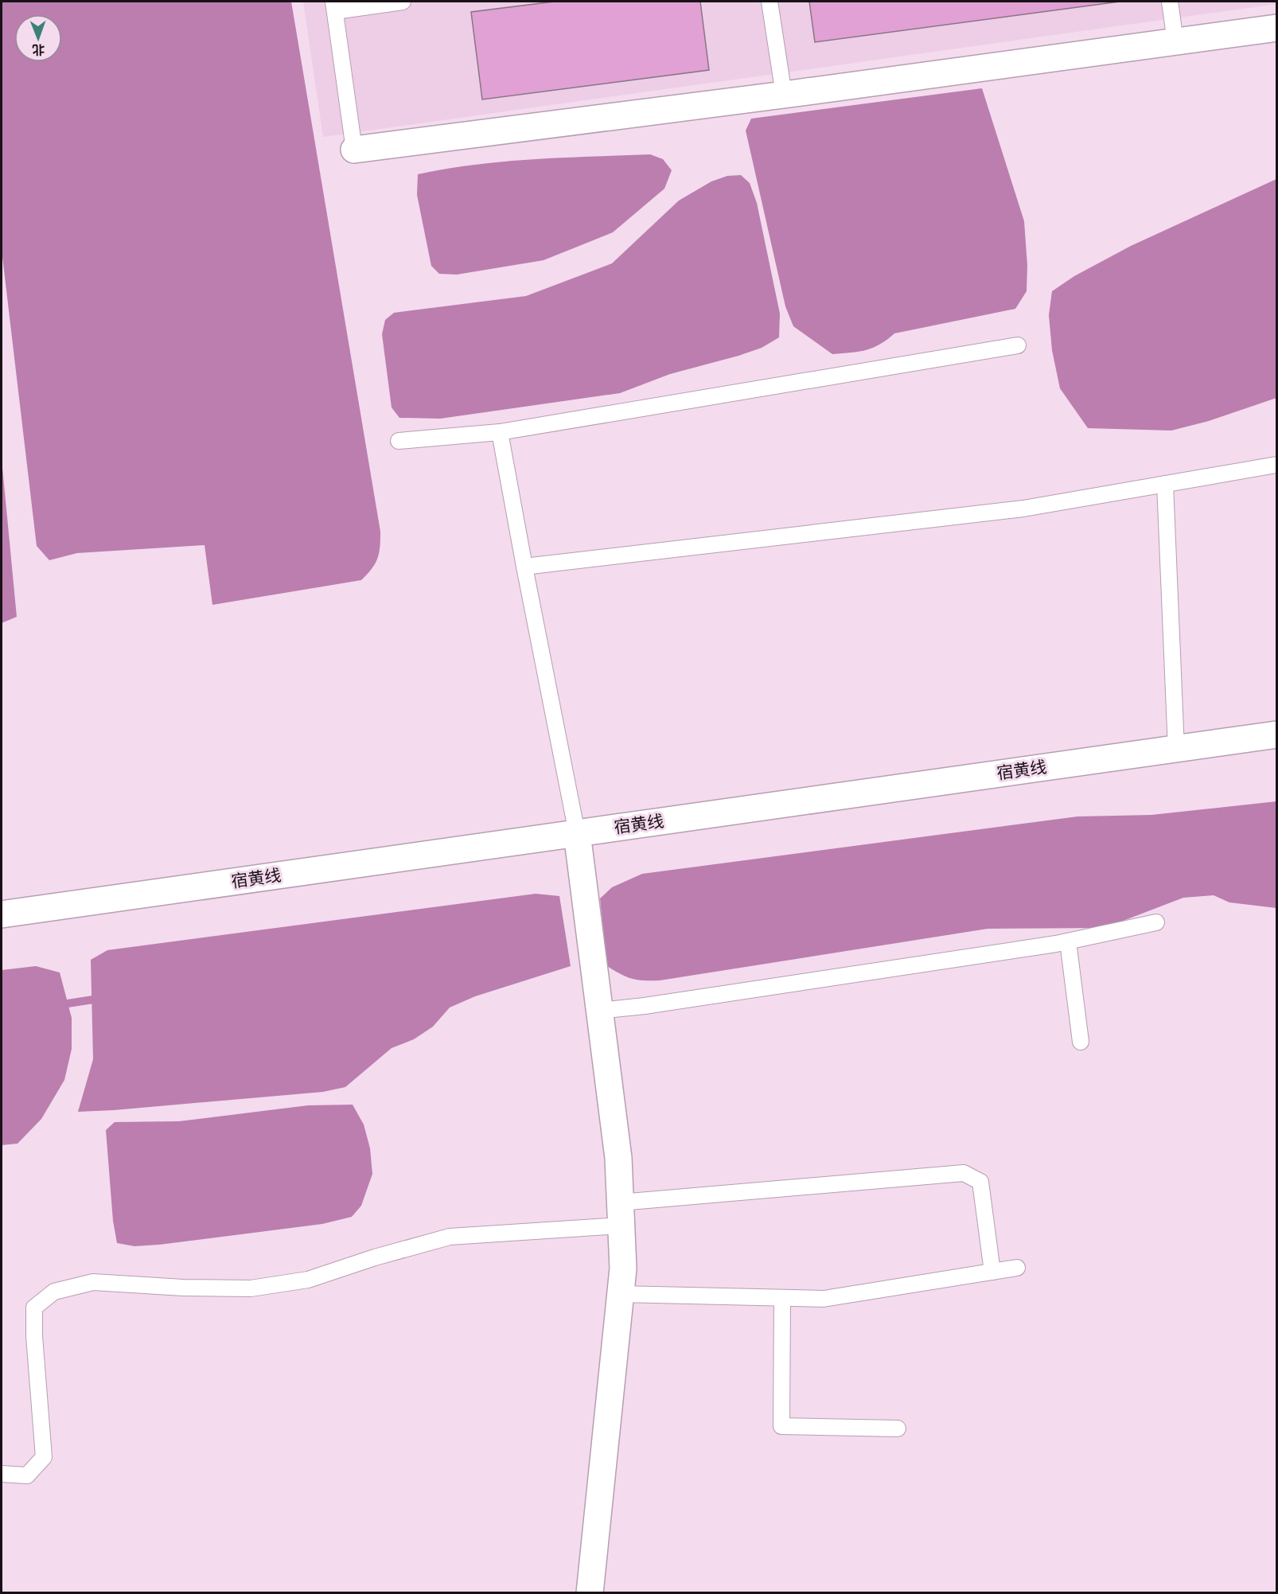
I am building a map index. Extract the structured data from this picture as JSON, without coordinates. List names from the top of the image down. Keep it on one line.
{"streets":{"street":["宿黄线"]},"north":"bottom"}
